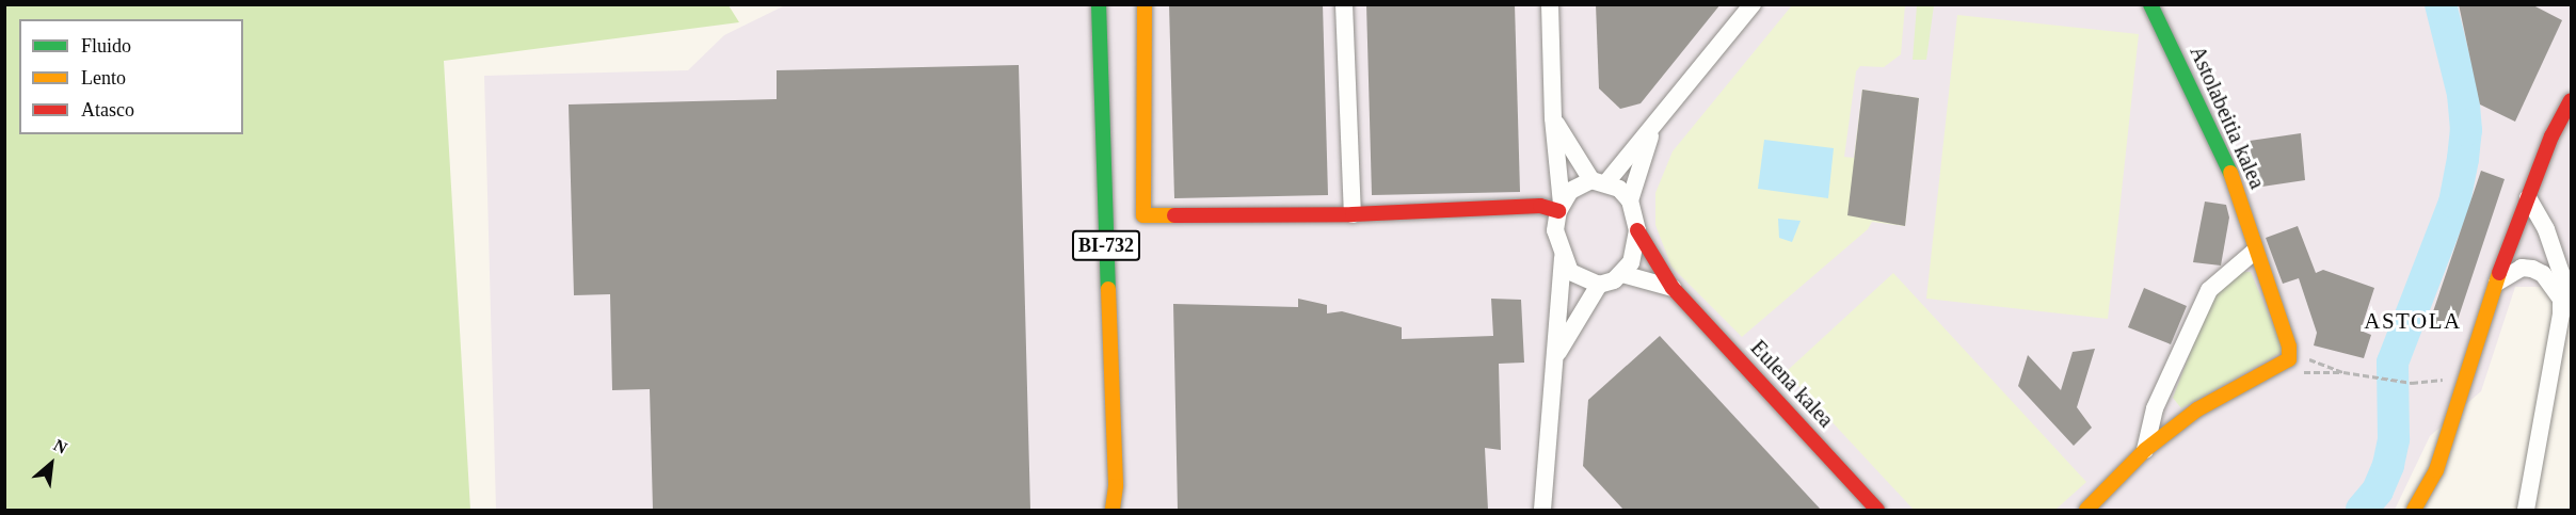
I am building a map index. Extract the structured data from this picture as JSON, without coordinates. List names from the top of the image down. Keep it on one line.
{"streets":{"street":["Astolabeitia kalea","BI-732","Eulena kalea"]},"districts":["ASTOLA"],"legend":["Fluido","Lento","Atasco"],"north":"top right"}
